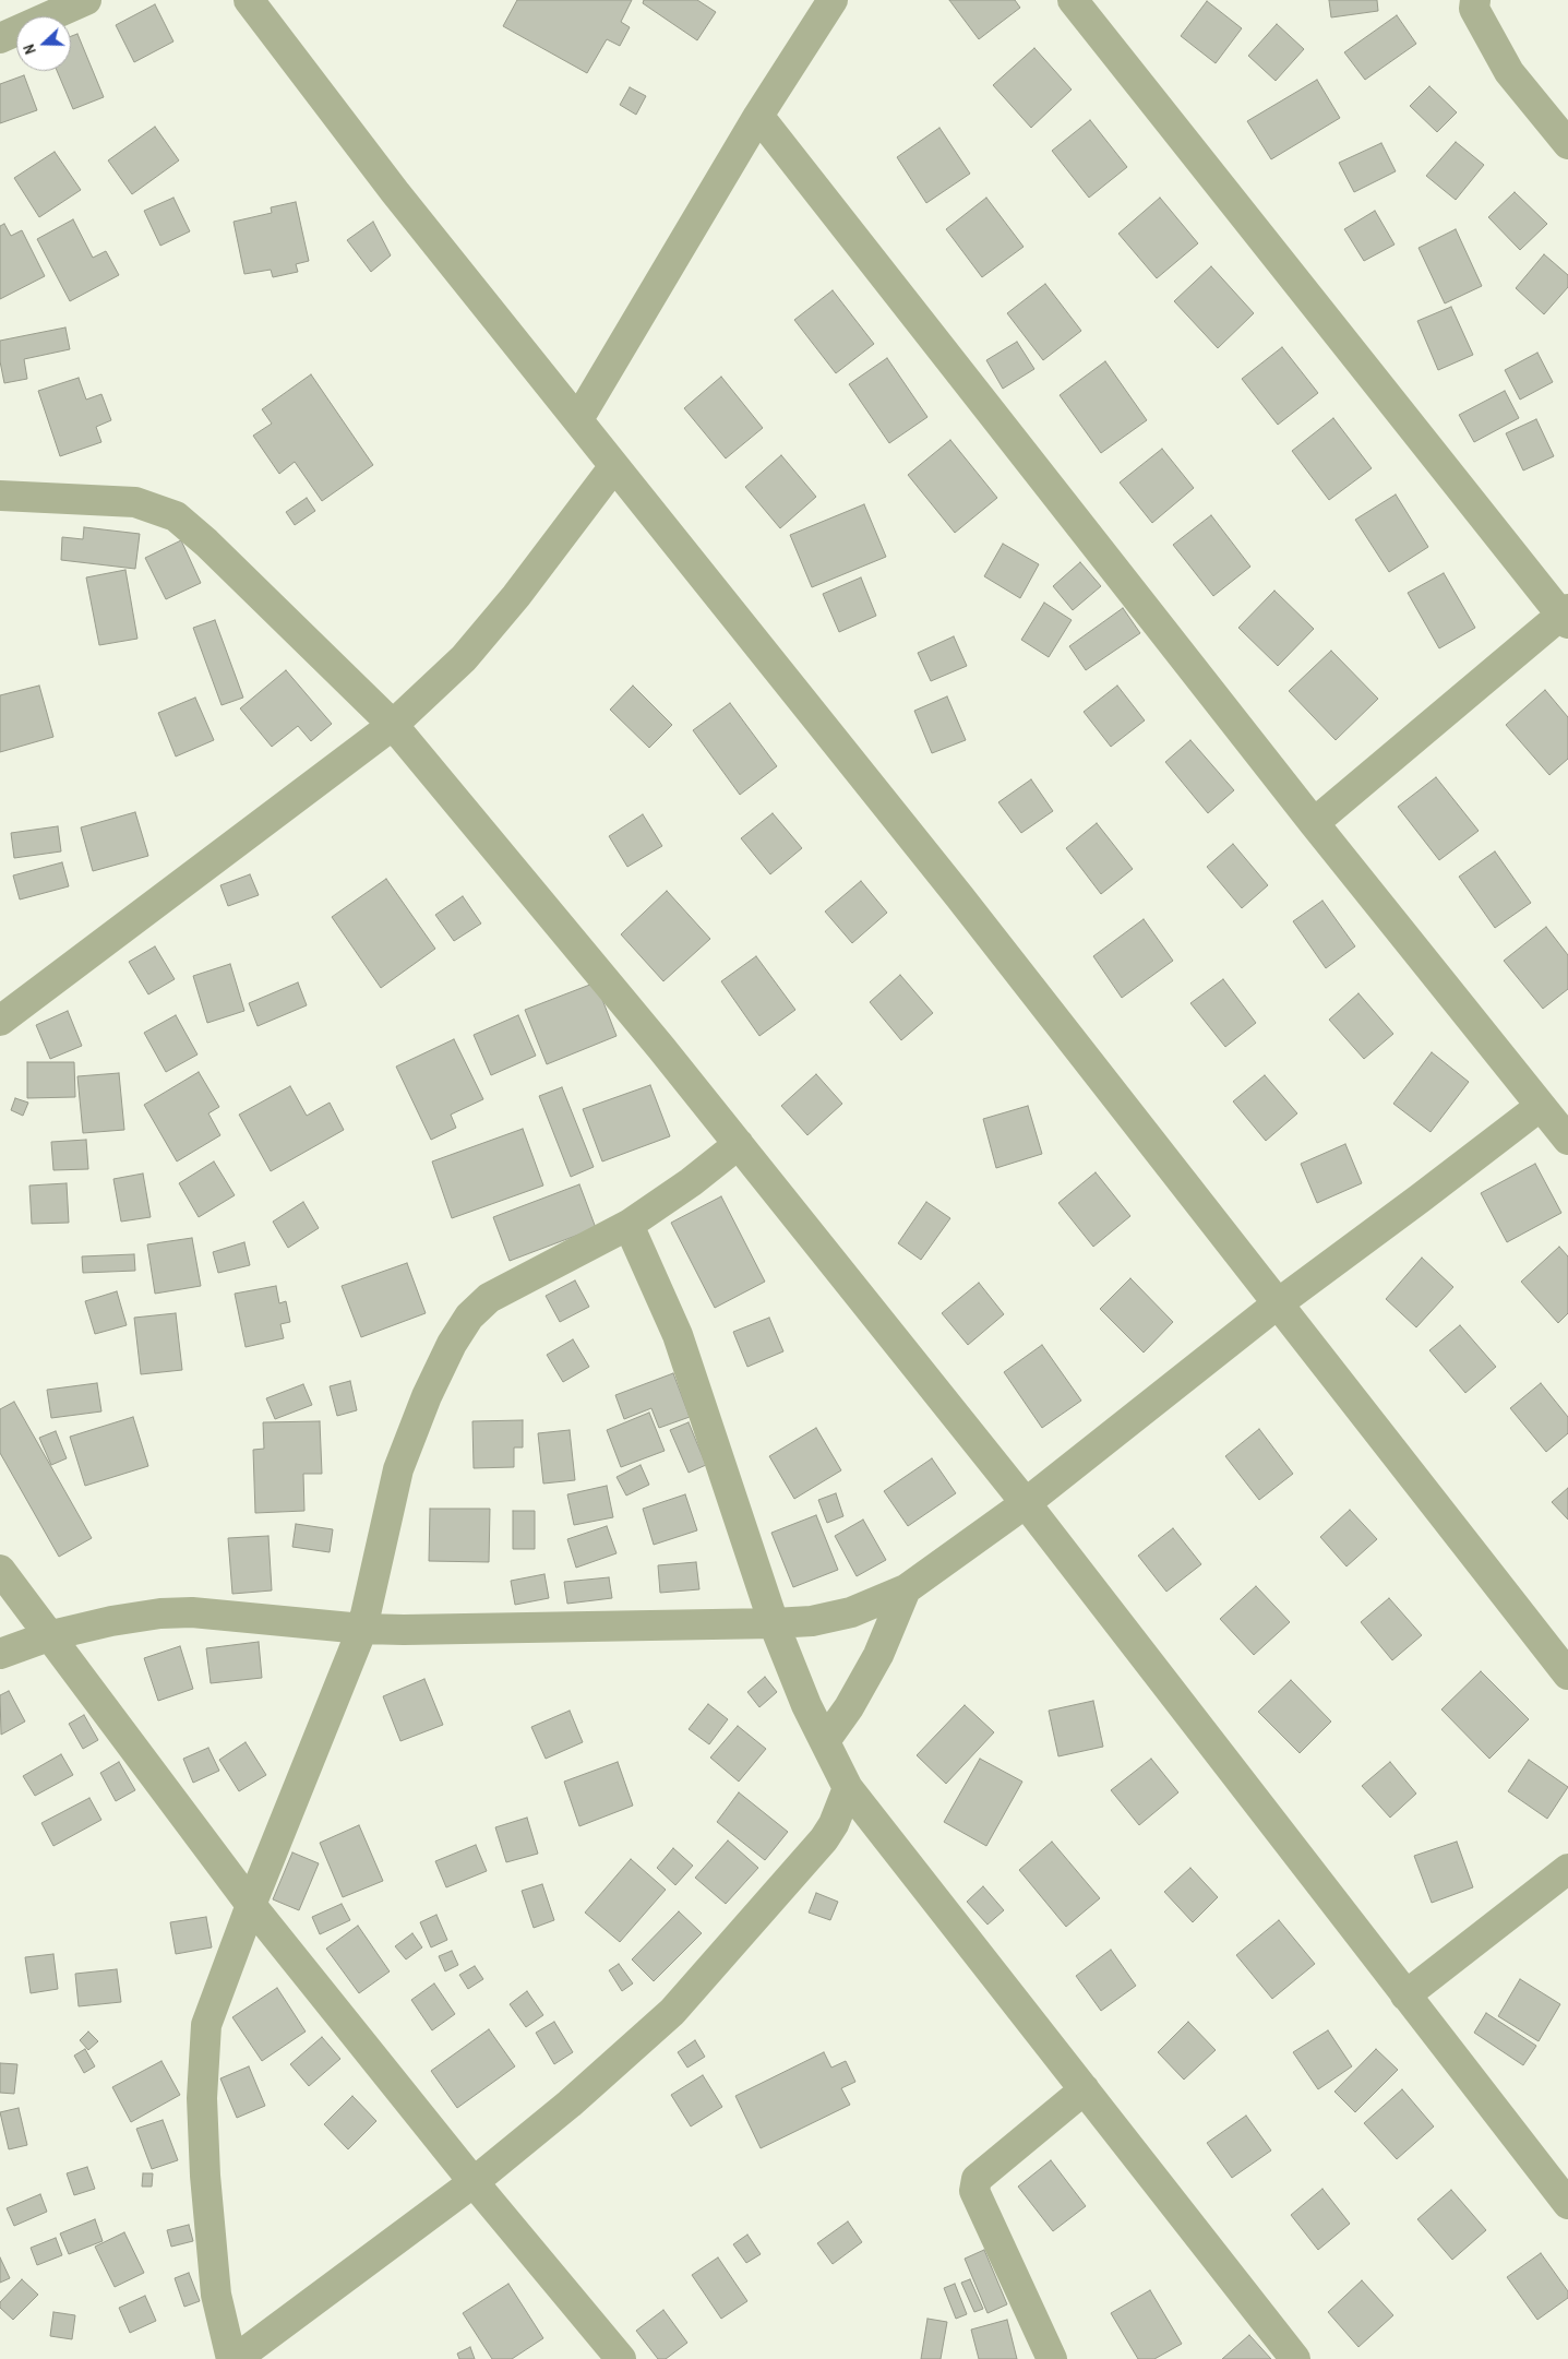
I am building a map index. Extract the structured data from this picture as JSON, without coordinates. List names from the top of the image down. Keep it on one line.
{"north":"left"}
